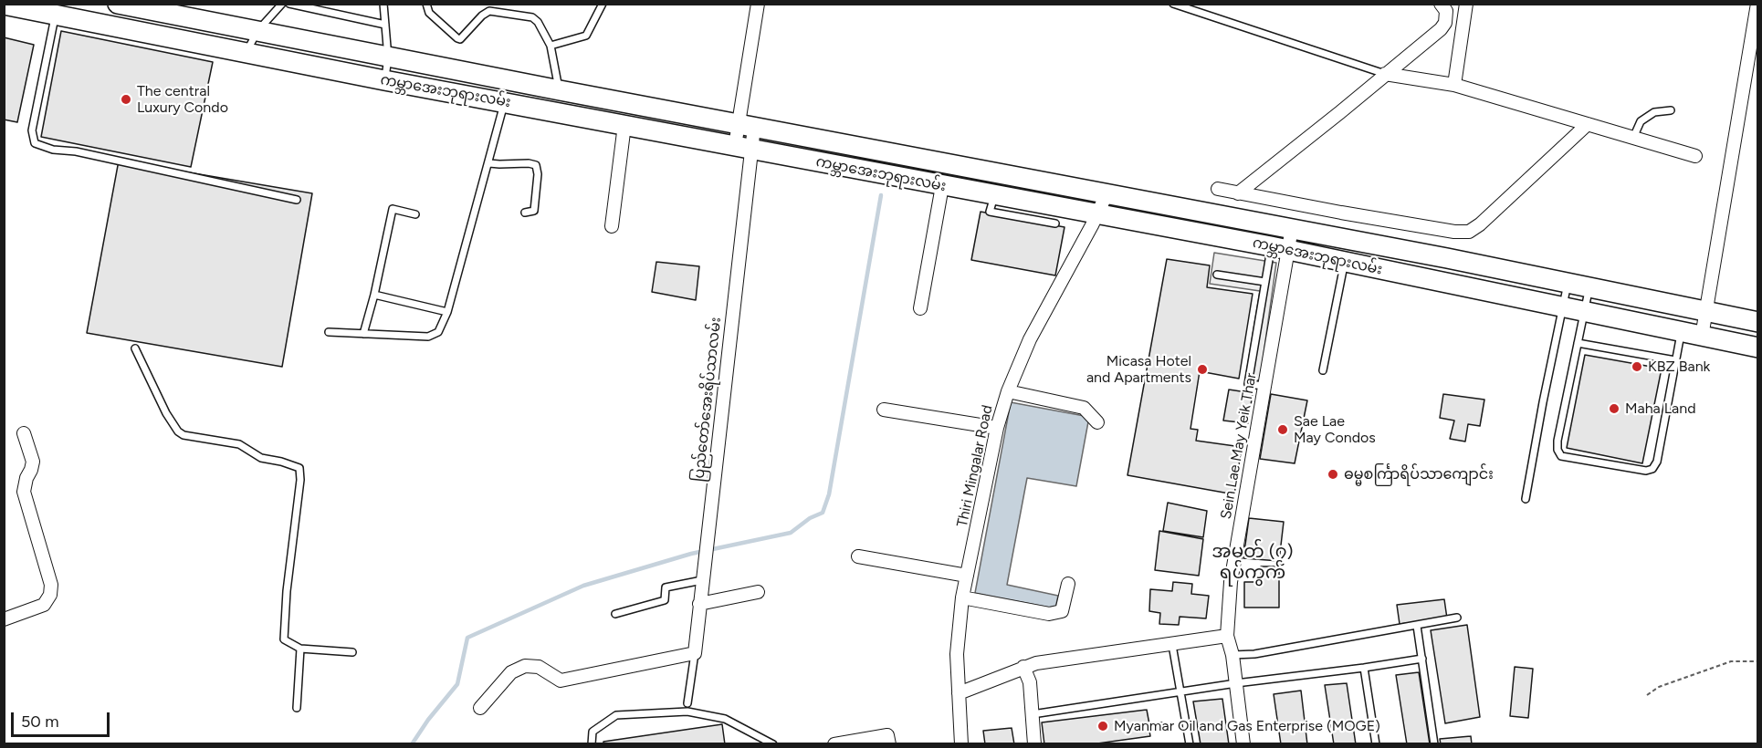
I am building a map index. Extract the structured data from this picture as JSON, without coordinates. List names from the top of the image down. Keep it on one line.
{"streets":{"main road":["ကမ္ဘာအေးဘုရားလမ်း"],"street":["ပြည်တော်အေးရိပ်သာလမ်း","Sein Lae May Yeik Thar","Thiri Mingalar Road"]},"crossings":[["ကမ္ဘာအေးဘုရားလမ်း","ပြည်တော်အေးရိပ်သာလမ်း"],["ကမ္ဘာအေးဘုရားလမ်း","Sein Lae May Yeik Thar"],["ကမ္ဘာအေးဘုရားလမ်း","Thiri Mingalar Road"]],"districts":["အမှတ် (၇) ရပ်ကွက်"],"places":["The central Luxury Condo","KBZ Bank","Micasa Hotel and Apartments","Maha Land","Sae Lae May Condos","ဓမ္မစင်္ကြာရိပ်သာကျောင်း","Myanmar Oil and Gas Enterprise (MOGE)"],"scale_bar":"50 m"}
